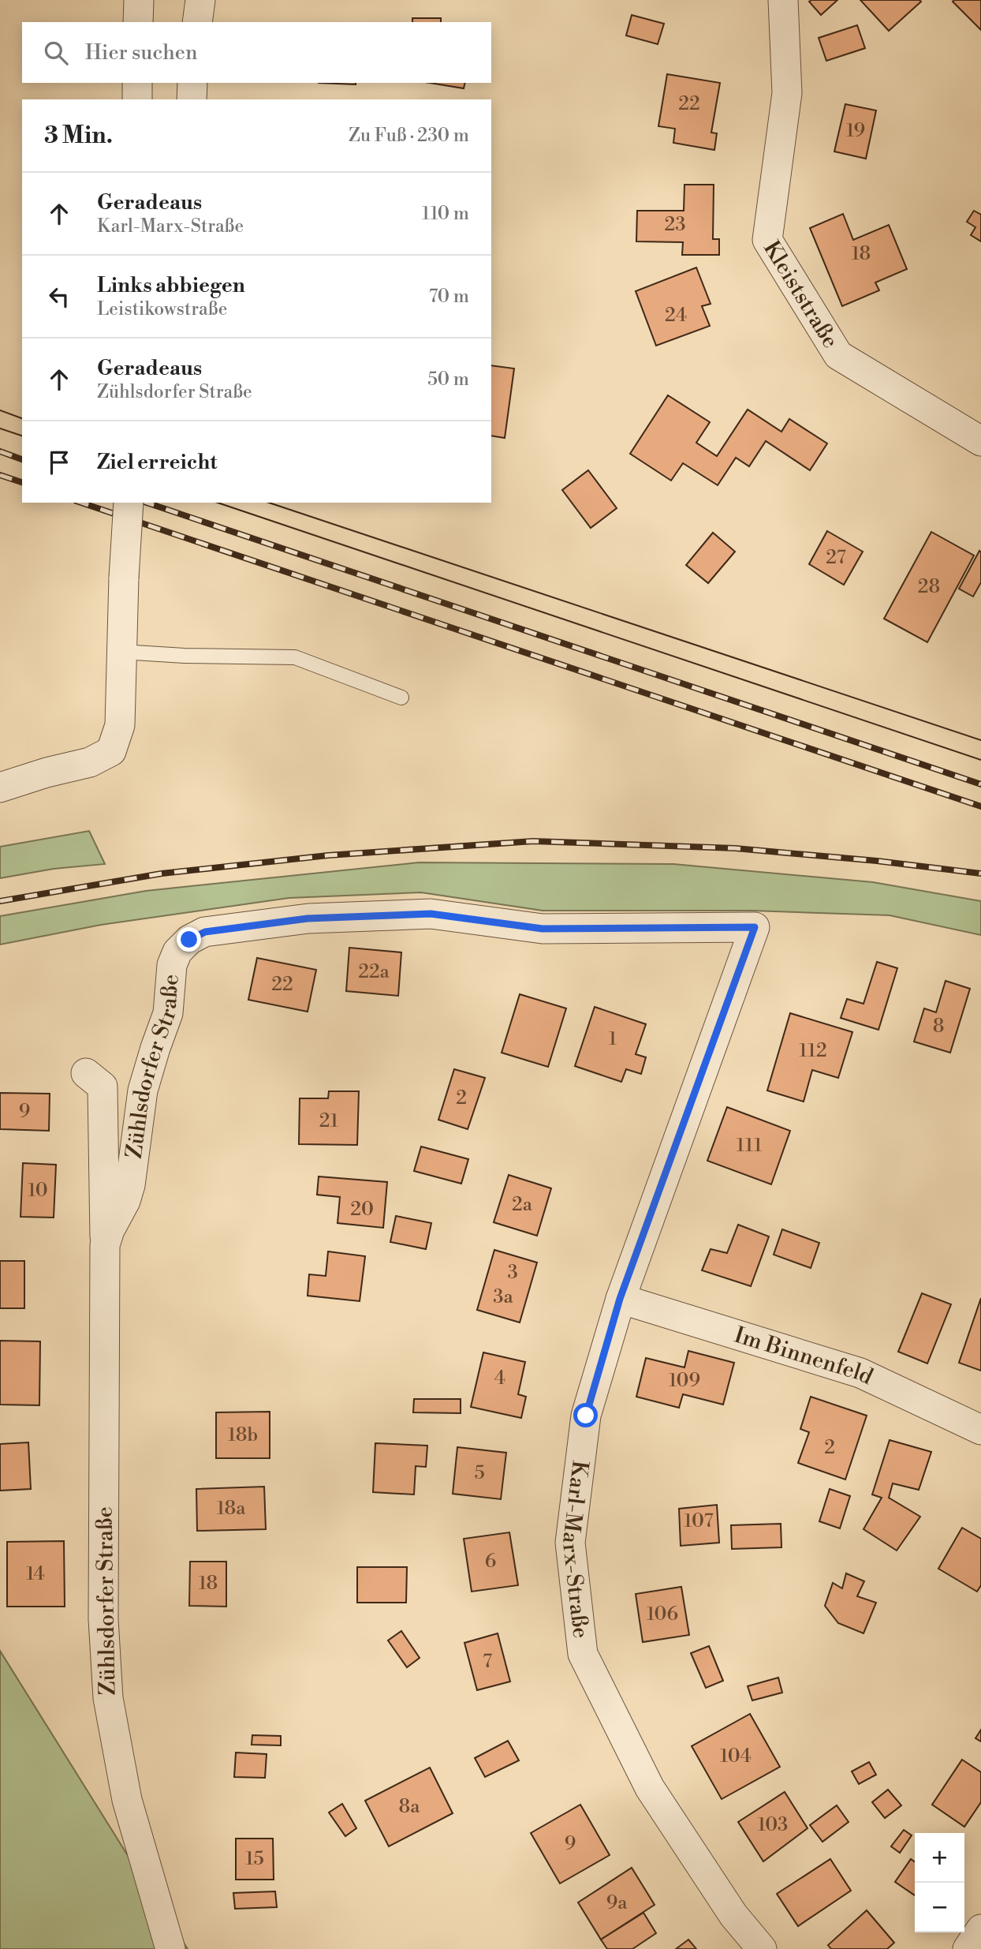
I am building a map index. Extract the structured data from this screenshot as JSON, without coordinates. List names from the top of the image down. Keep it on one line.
{"streets":{"street":["Kleiststraße","Zühlsdorfer Straße","Im Binnenfeld","Karl-Marx-Straße"]},"crossings":[["Zühlsdorfer Straße","Karl-Marx-Straße"],["Im Binnenfeld","Karl-Marx-Straße"]],"house_numbers":["22","19","23","18","24","27","28","22a","22","8","1","112","2","9","21","111","10","2a","20","3","3a","4","109","18b","2","5","18a","107","6","14","18","106","7","104","8a","103","9","15","9a"],"page":{"search":"Hier suchen","heading":["3 Min.","Zu Fuß · 230 m"],"list":[["Geradeaus","Karl-Marx-Straße","110 m"],["Links abbiegen","Leistikowstraße","70 m"],["Geradeaus","Zühlsdorfer Straße","50 m"],"Ziel erreicht"],"map_buttons":["+","−"]}}
